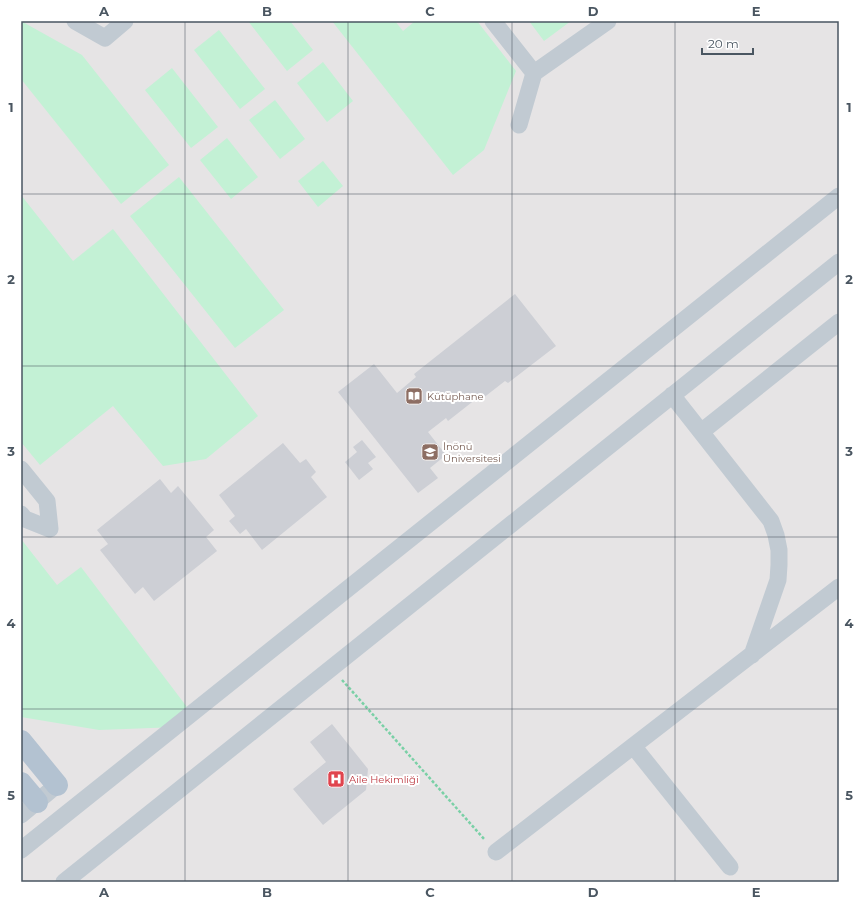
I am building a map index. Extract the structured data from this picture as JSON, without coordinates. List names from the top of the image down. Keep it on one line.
{"places":{"library":["Kütüphane"],"school or university":["İnönü Üniversitesi"],"hospital":["Aile Hekimliği"]},"scale_bar":"20 m","grid":{"columns":["A","B","C","D","E"],"rows":["1","2","3","4","5"]}}
